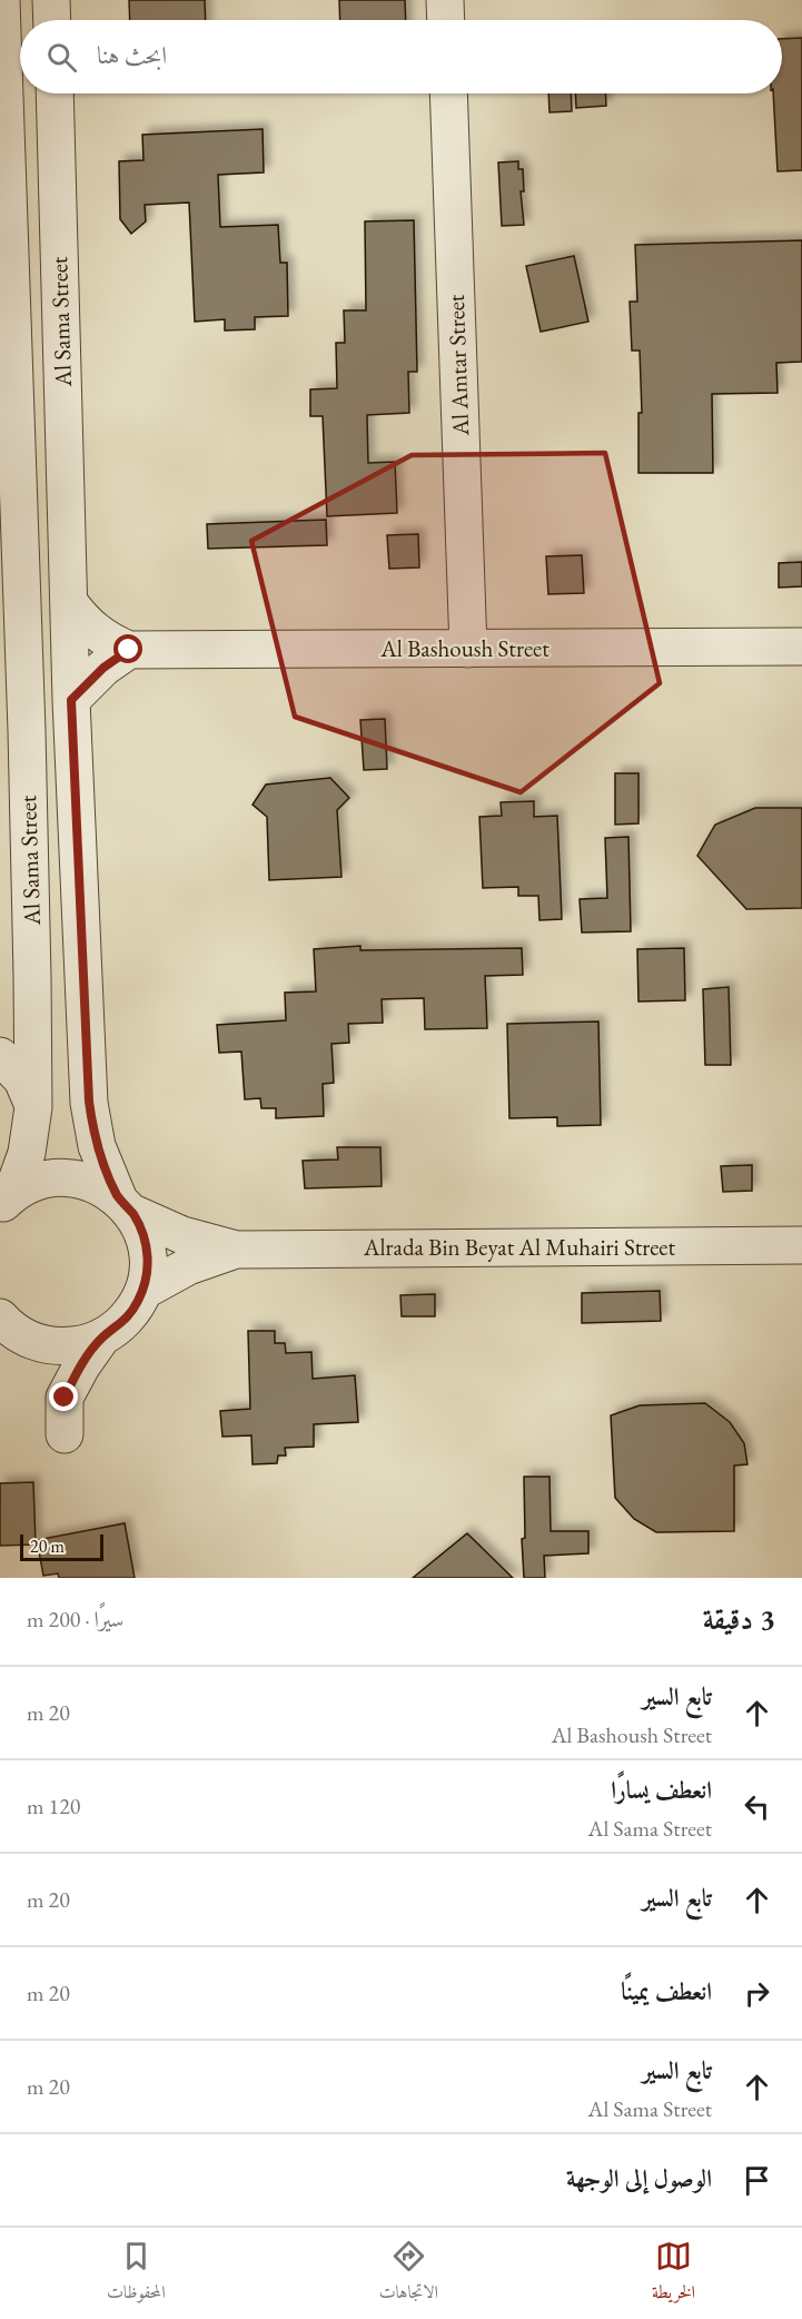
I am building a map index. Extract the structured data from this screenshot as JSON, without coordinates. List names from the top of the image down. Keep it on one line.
{"streets":{"street":["Al Sama Street","Al Amtar Street","Al Bashoush Street","Alrada Bin Beyat Al Muhairi Street"]},"crossings":[["Al Sama Street","Al Bashoush Street"],["Al Sama Street","Alrada Bin Beyat Al Muhairi Street"],["Al Amtar Street","Al Bashoush Street"]],"scale_bar":"20 m","page":{"search":"ابحث هنا","scale":"20 m","heading":["3 دقيقة","سيرًا · 200 m"],"list":[["تابع السير","Al Bashoush Street","20 m"],["انعطف يسارًا","Al Sama Street","120 m"],["تابع السير","20 m"],["انعطف يمينًا","20 m"],["تابع السير","Al Sama Street","20 m"],"الوصول إلى الوجهة"],"nav":["الخريطة","الاتجاهات","المحفوظات"]}}
